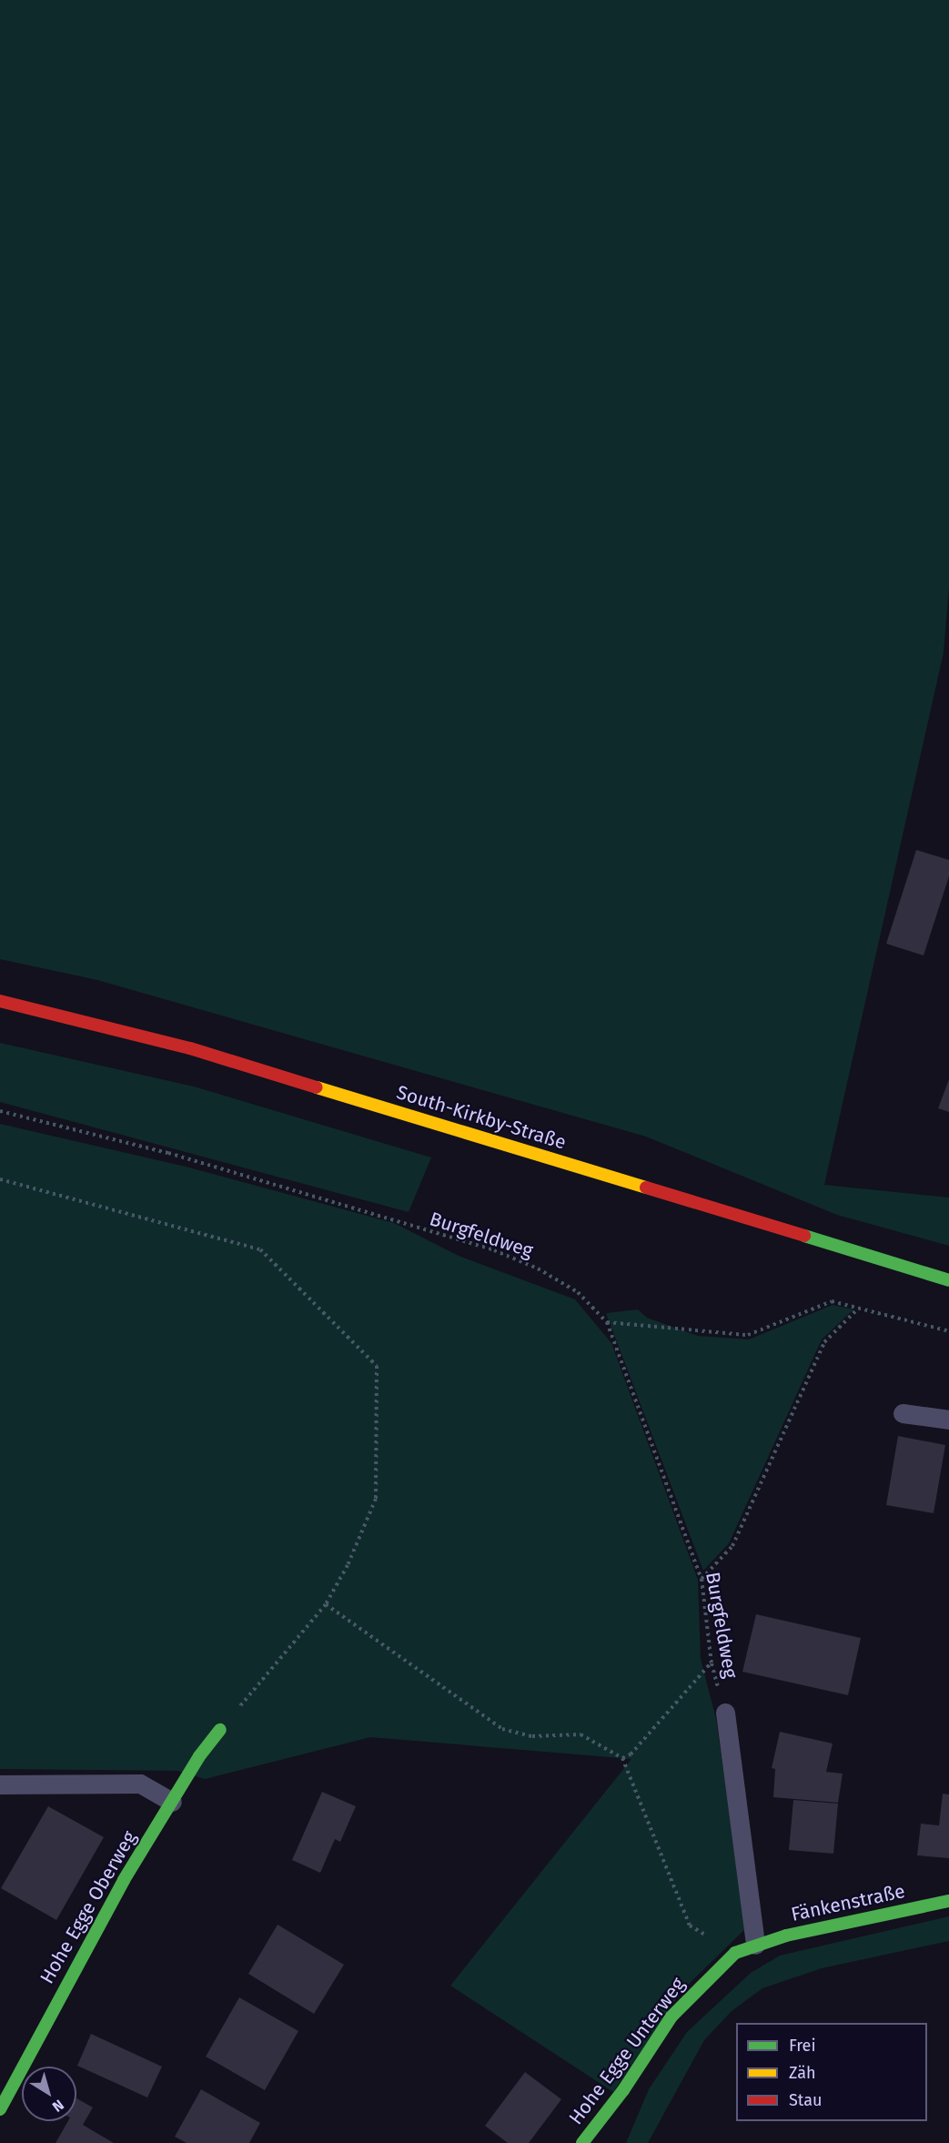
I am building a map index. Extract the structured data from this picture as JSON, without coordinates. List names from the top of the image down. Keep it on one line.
{"streets":{"main road":["South-Kirkby-Straße","Fänkenstraße","Hohe Egge Oberweg","Hohe Egge Unterweg"],"path":["Burgfeldweg"]},"crossings":[["Fänkenstraße","Hohe Egge Unterweg"]],"legend":["Frei","Zäh","Stau"],"north":"bottom right"}
